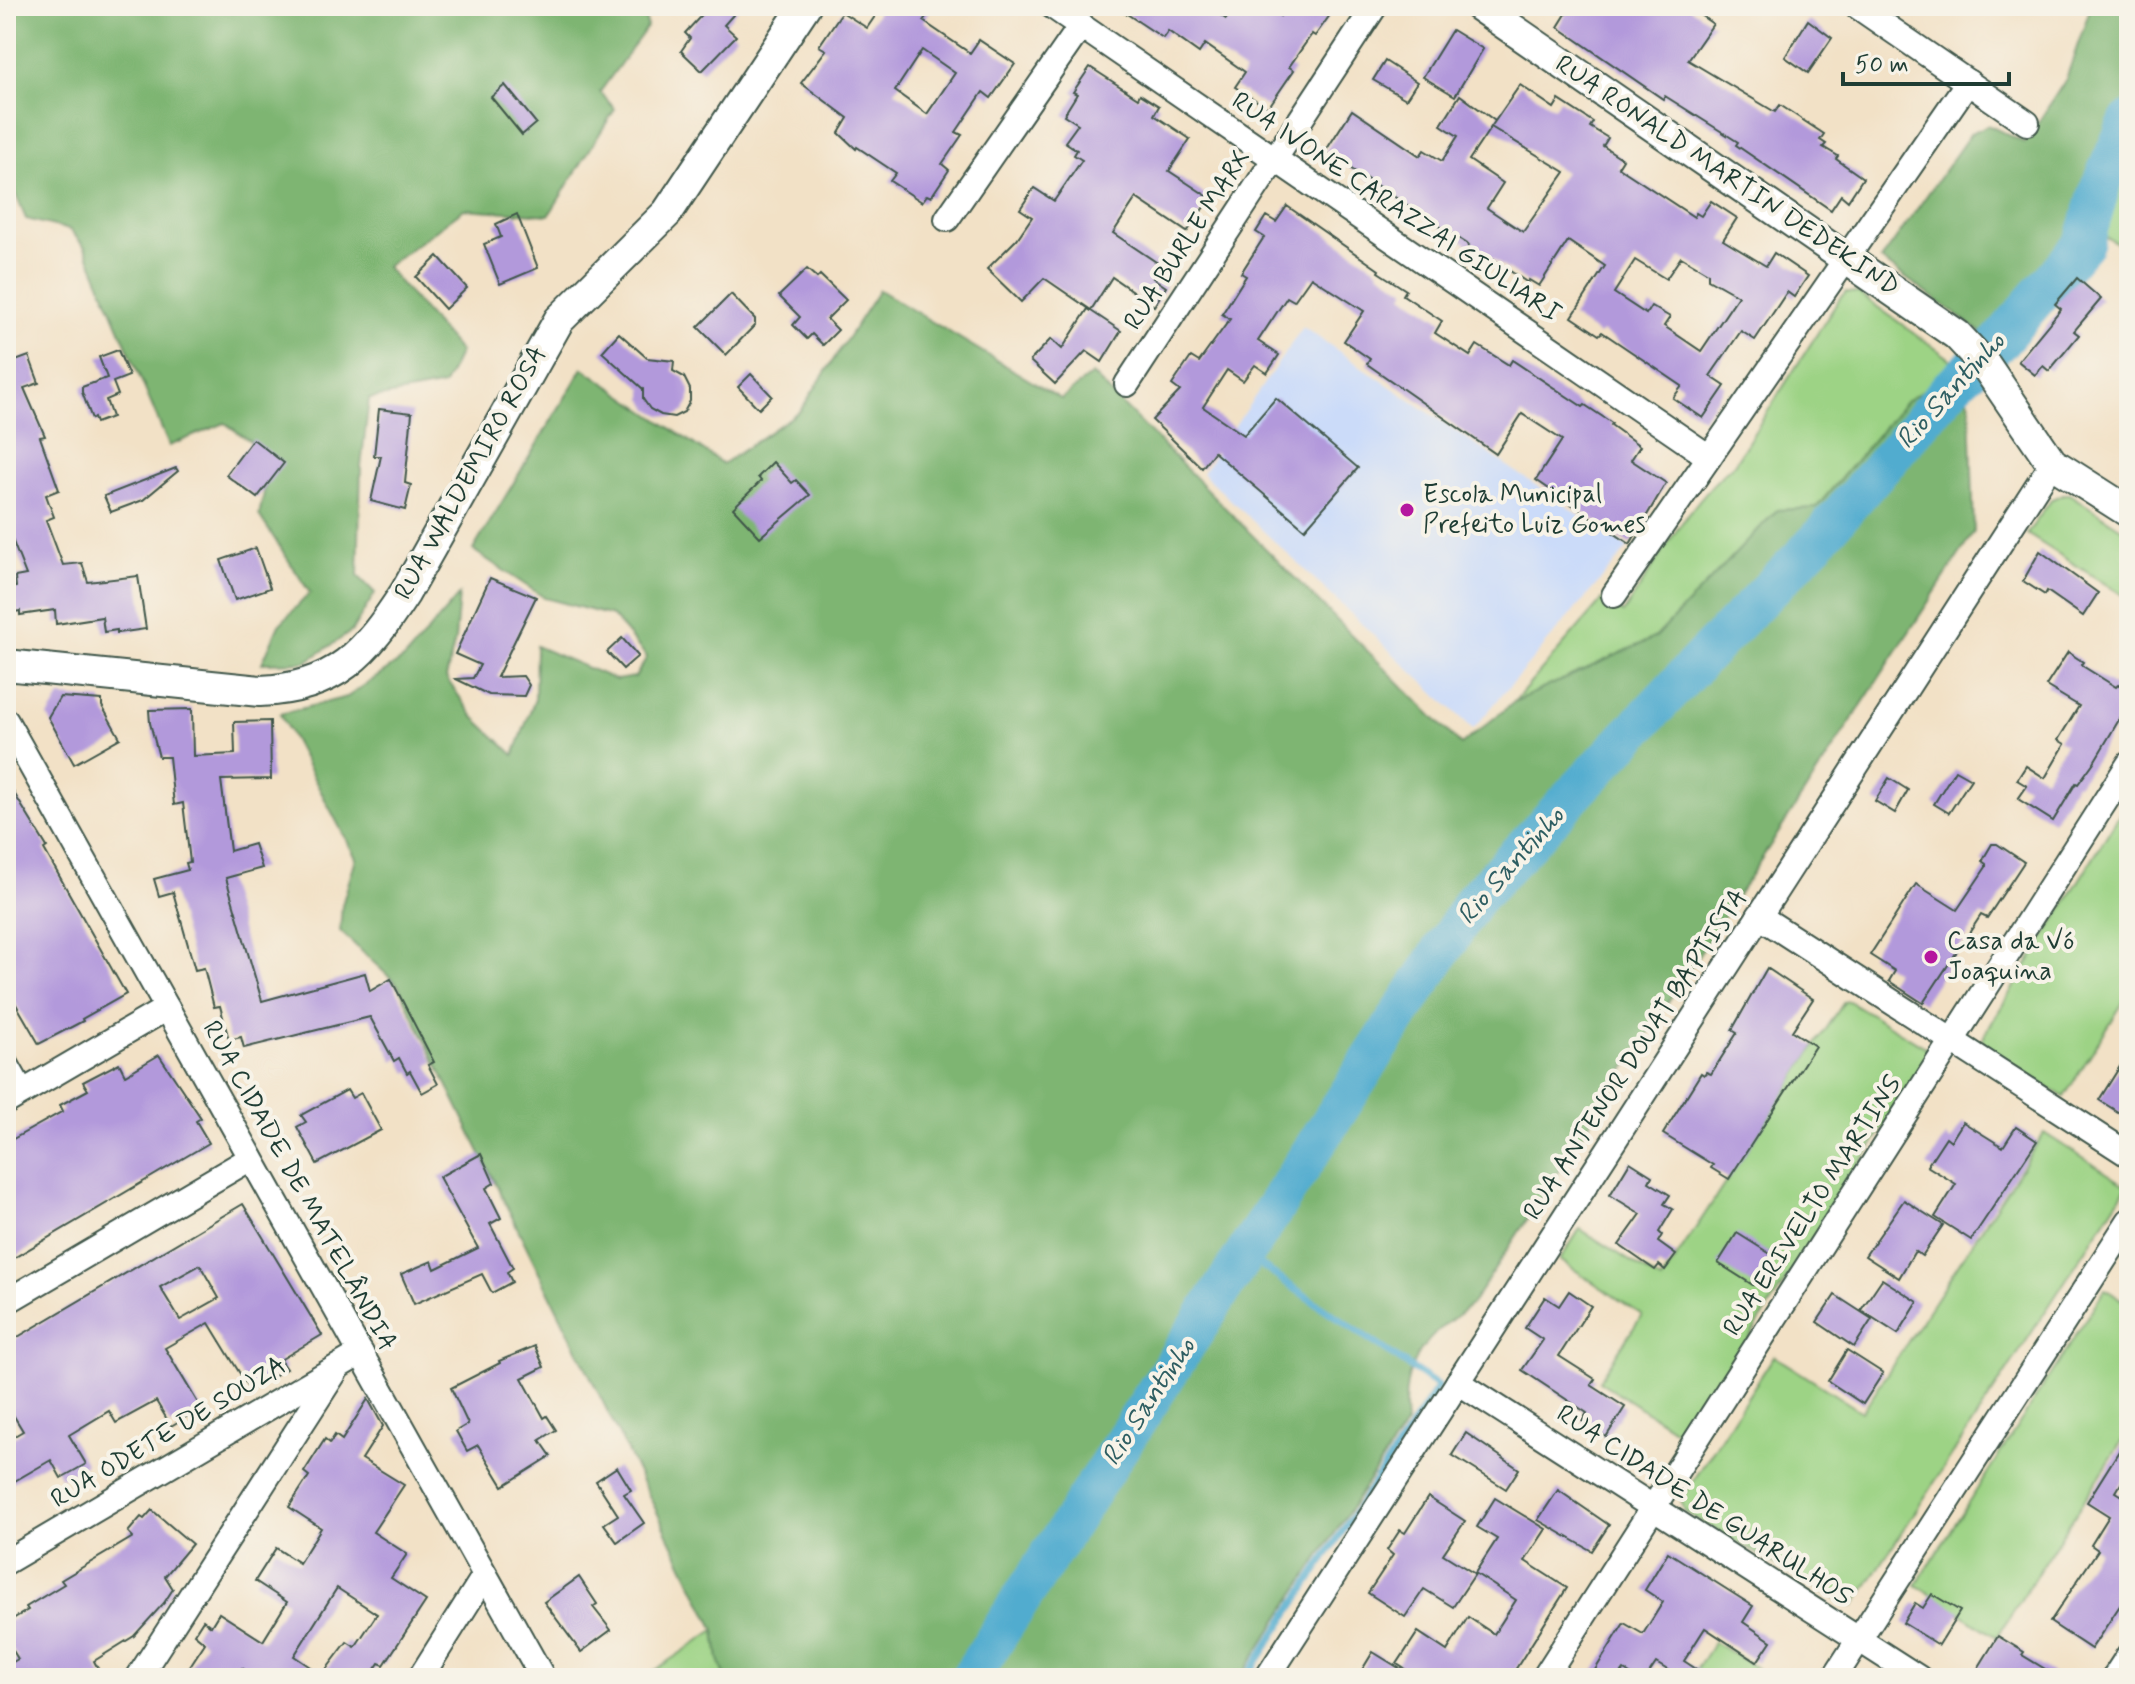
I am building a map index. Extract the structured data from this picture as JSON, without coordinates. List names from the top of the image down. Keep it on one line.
{"streets":{"street":["RUA RONALD MARTIN DEDEKIND","RUA IVONE CARAZZAI GIULIARI","RUA BURLE MARX","RUA WALDEMIRO ROSA","RUA ANTENOR DOUAT BAPTISTA","RUA CIDADE DE MATELÂNDIA","RUA ERIVELTO MARTINS","RUA ODETE DE SOUZA","RUA CIDADE DE GUARULHOS"]},"crossings":[["RUA RONALD MARTIN DEDEKIND","RUA ANTENOR DOUAT BAPTISTA"],["RUA IVONE CARAZZAI GIULIARI","RUA BURLE MARX"],["RUA ANTENOR DOUAT BAPTISTA","RUA CIDADE DE GUARULHOS"],["RUA CIDADE DE MATELÂNDIA","RUA ODETE DE SOUZA"],["RUA ERIVELTO MARTINS","RUA CIDADE DE GUARULHOS"]],"water":["Rio Santinho"],"places":["Escola Municipal Prefeito Luiz Gomes","Casa da Vó Joaquina"],"scale_bar":"50 m"}
